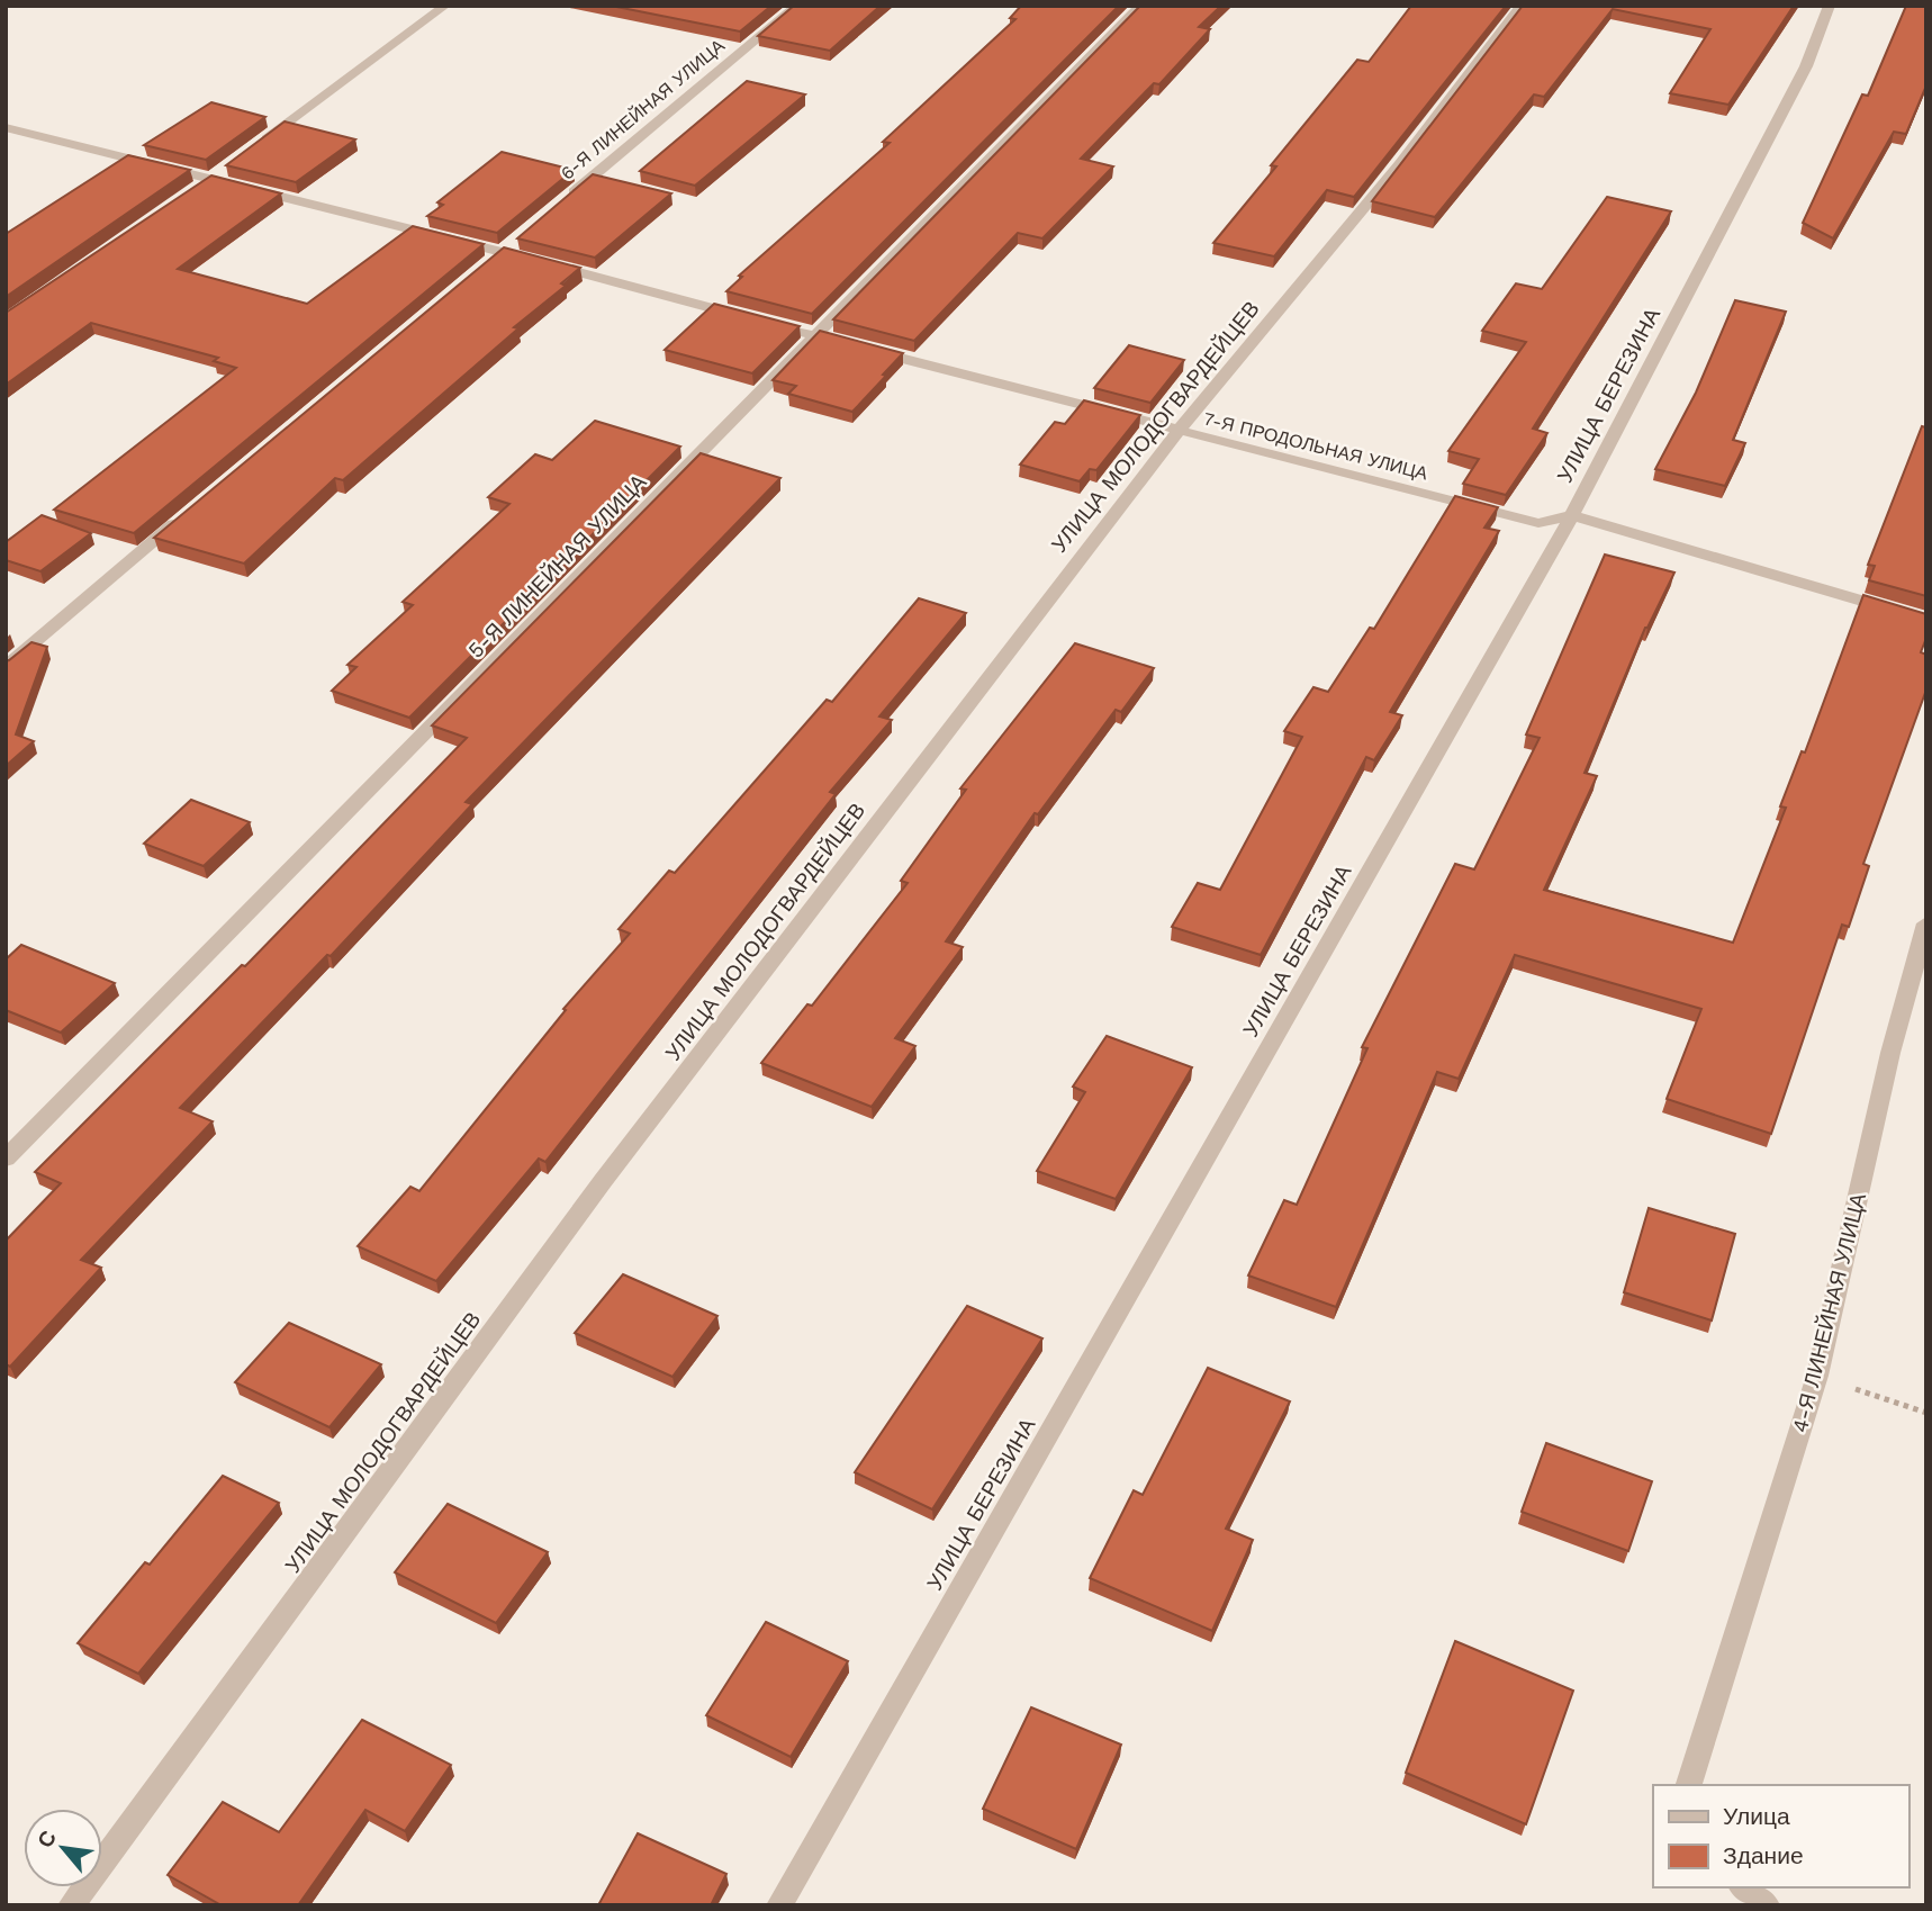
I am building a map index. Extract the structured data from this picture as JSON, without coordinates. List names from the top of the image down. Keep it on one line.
{"streets":{"street":["6-Я ЛИНЕЙНАЯ УЛИЦА","УЛИЦА БЕРЕЗИНА","УЛИЦА МОЛОДОГВАРДЕЙЦЕВ","7-Я ПРОДОЛЬНАЯ УЛИЦА","5-Я ЛИНЕЙНАЯ УЛИЦА","4-Я ЛИНЕЙНАЯ УЛИЦА"]},"crossings":[["УЛИЦА БЕРЕЗИНА","7-Я ПРОДОЛЬНАЯ УЛИЦА"],["УЛИЦА МОЛОДОГВАРДЕЙЦЕВ","7-Я ПРОДОЛЬНАЯ УЛИЦА"],["7-Я ПРОДОЛЬНАЯ УЛИЦА","5-Я ЛИНЕЙНАЯ УЛИЦА"]],"legend":["Улица","Здание"],"north":"top left"}
